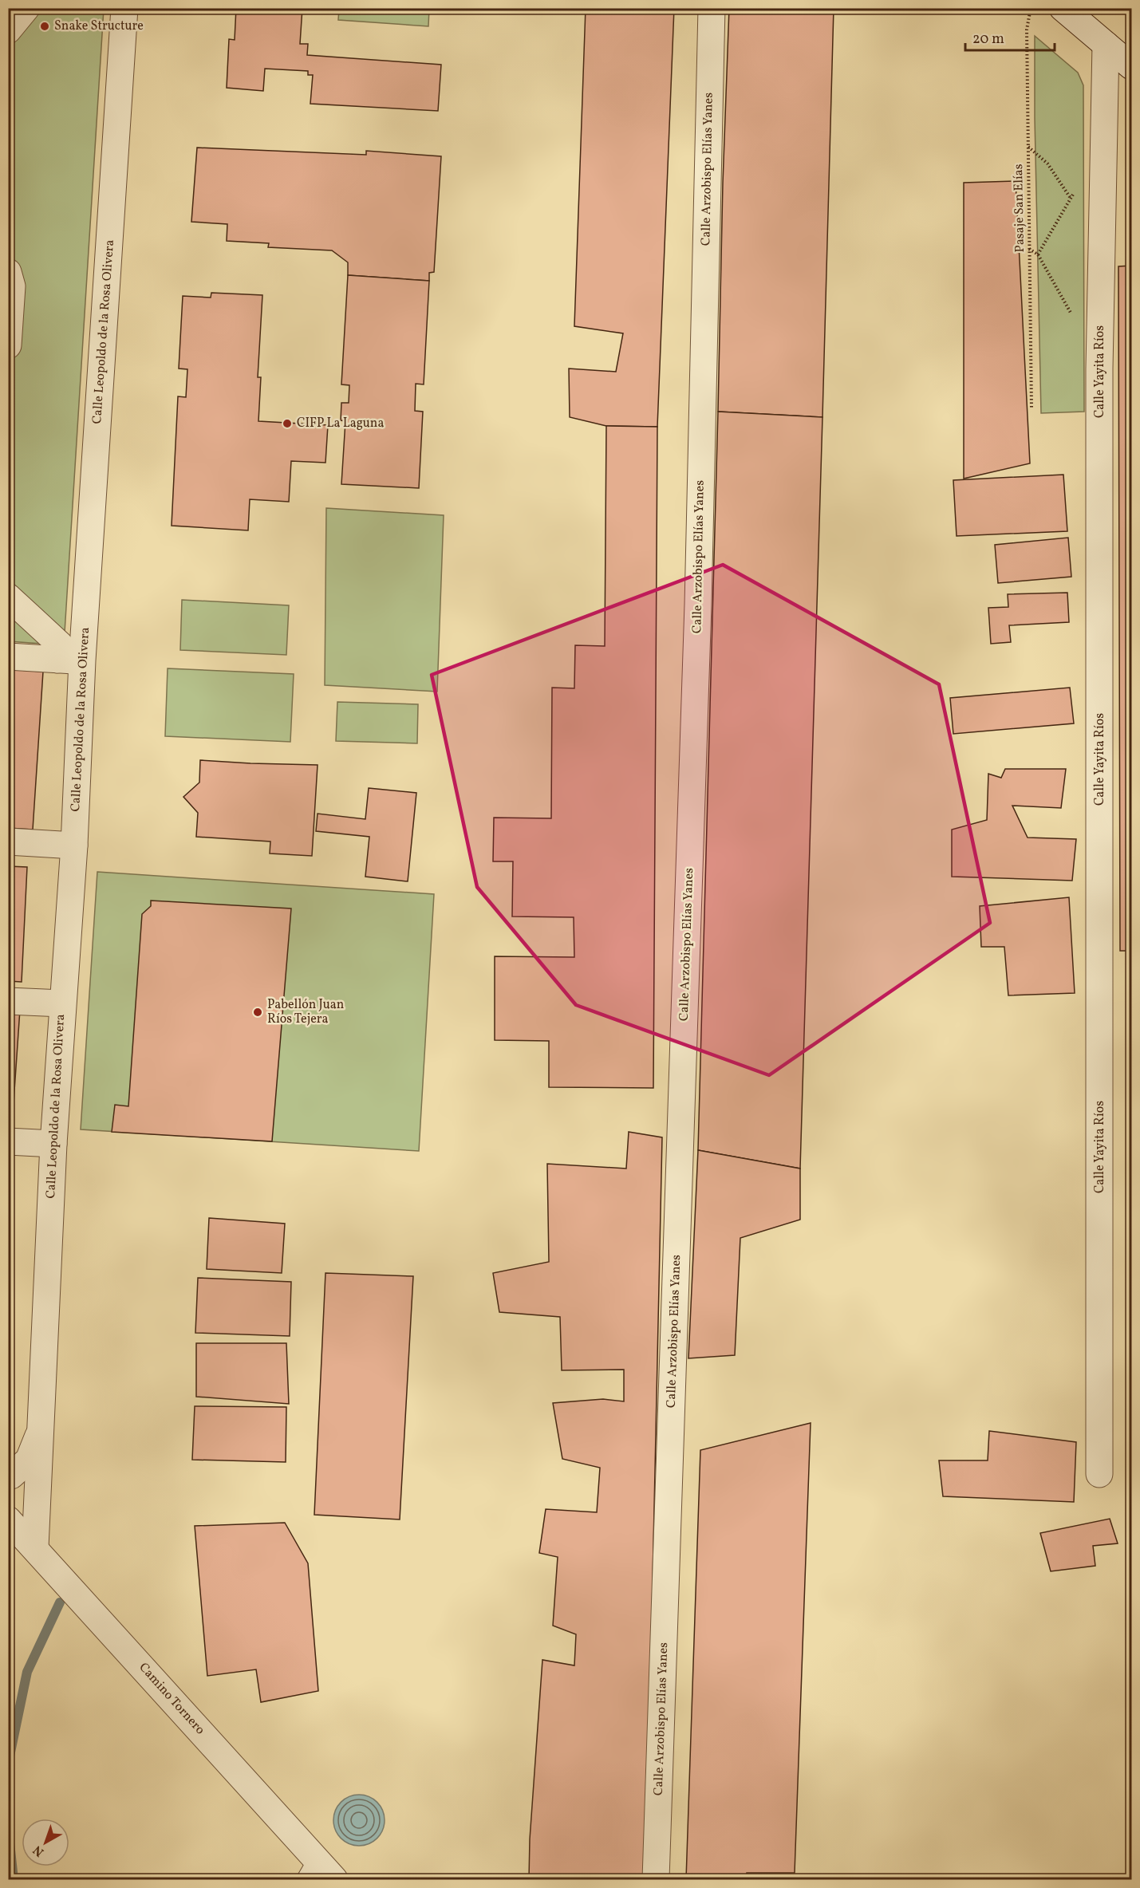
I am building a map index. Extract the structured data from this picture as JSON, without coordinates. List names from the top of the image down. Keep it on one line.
{"streets":{"street":["Calle Arzobispo Elías Yanes","Calle Leopoldo de la Rosa Olivera","Calle Yayita Ríos","Camino Tornero"],"path":["Pasaje San Elías"]},"crossings":[["Calle Leopoldo de la Rosa Olivera","Camino Tornero"]],"places":["Snake Structure","CIFP La Laguna","Pabellón Juan Ríos Tejera"],"scale_bar":"20 m","north":"bottom left"}
